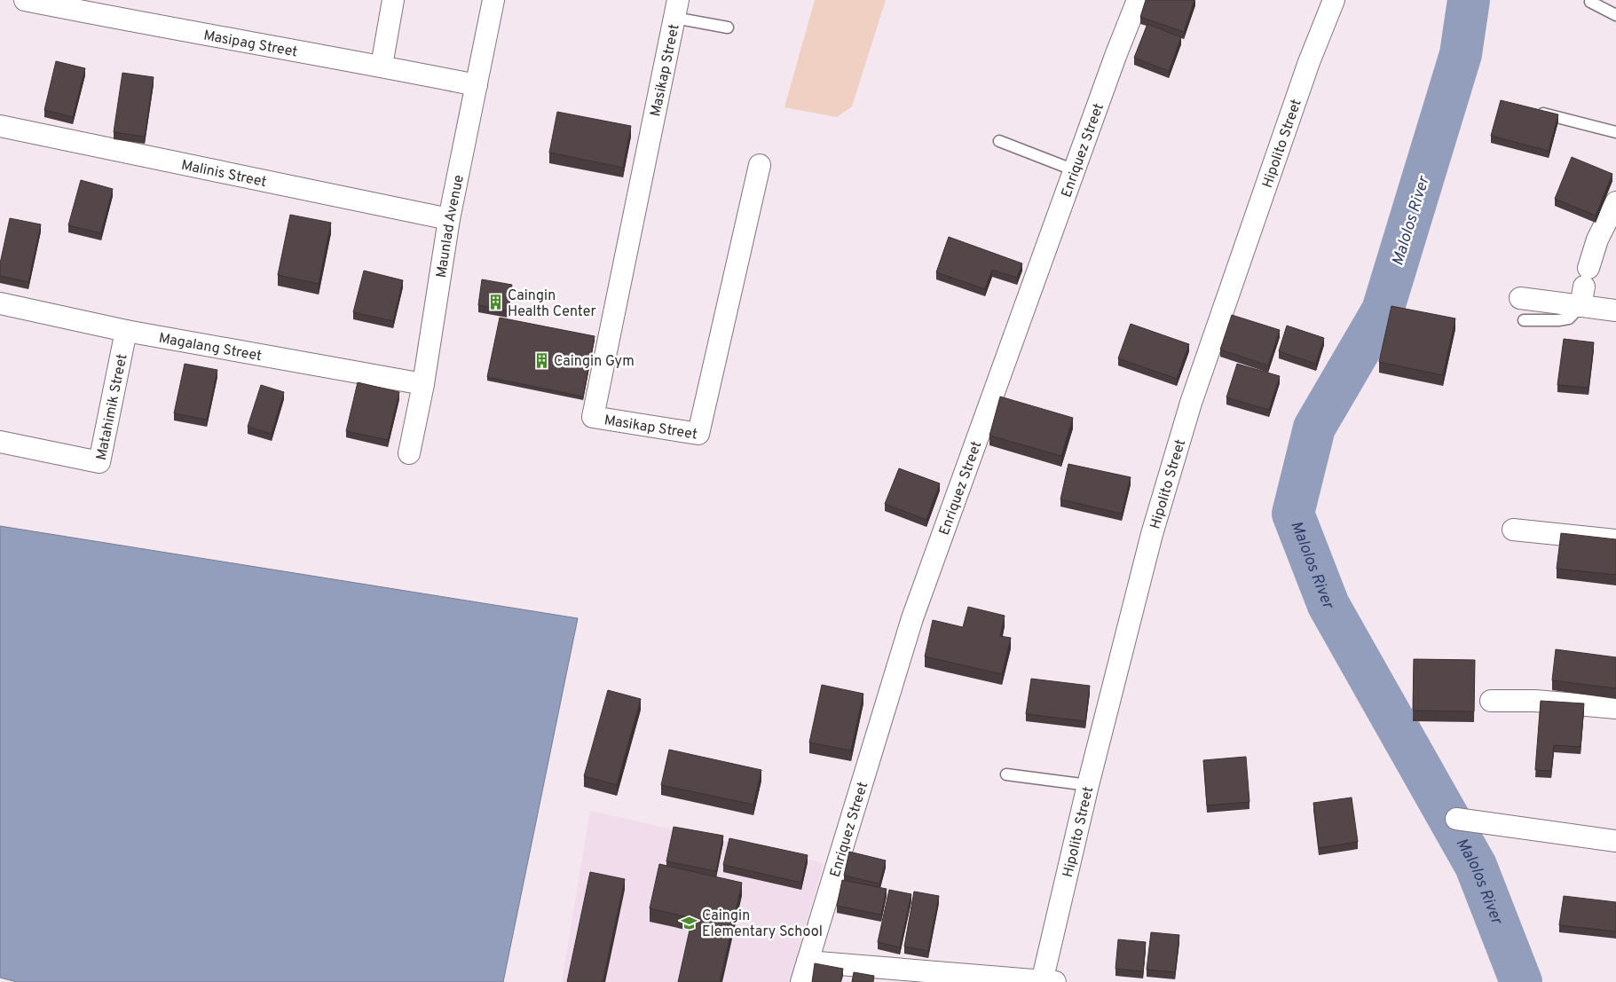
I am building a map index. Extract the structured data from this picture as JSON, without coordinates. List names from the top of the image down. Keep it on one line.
{"streets":{"street":["Masipag Street","Masikap Street","Hipolito Street","Enriquez Street","Malinis Street","Maunlad Avenue","Magalang Street","Matahimik Street"]},"crossings":[["Masipag Street","Maunlad Avenue"],["Malinis Street","Maunlad Avenue"],["Maunlad Avenue","Magalang Street"],["Magalang Street","Matahimik Street"]],"water":["Malolos River"],"places":{"building":["Caingin Health Center","Caingin Gym"],"school or university":["Caingin Elementary School"]}}
